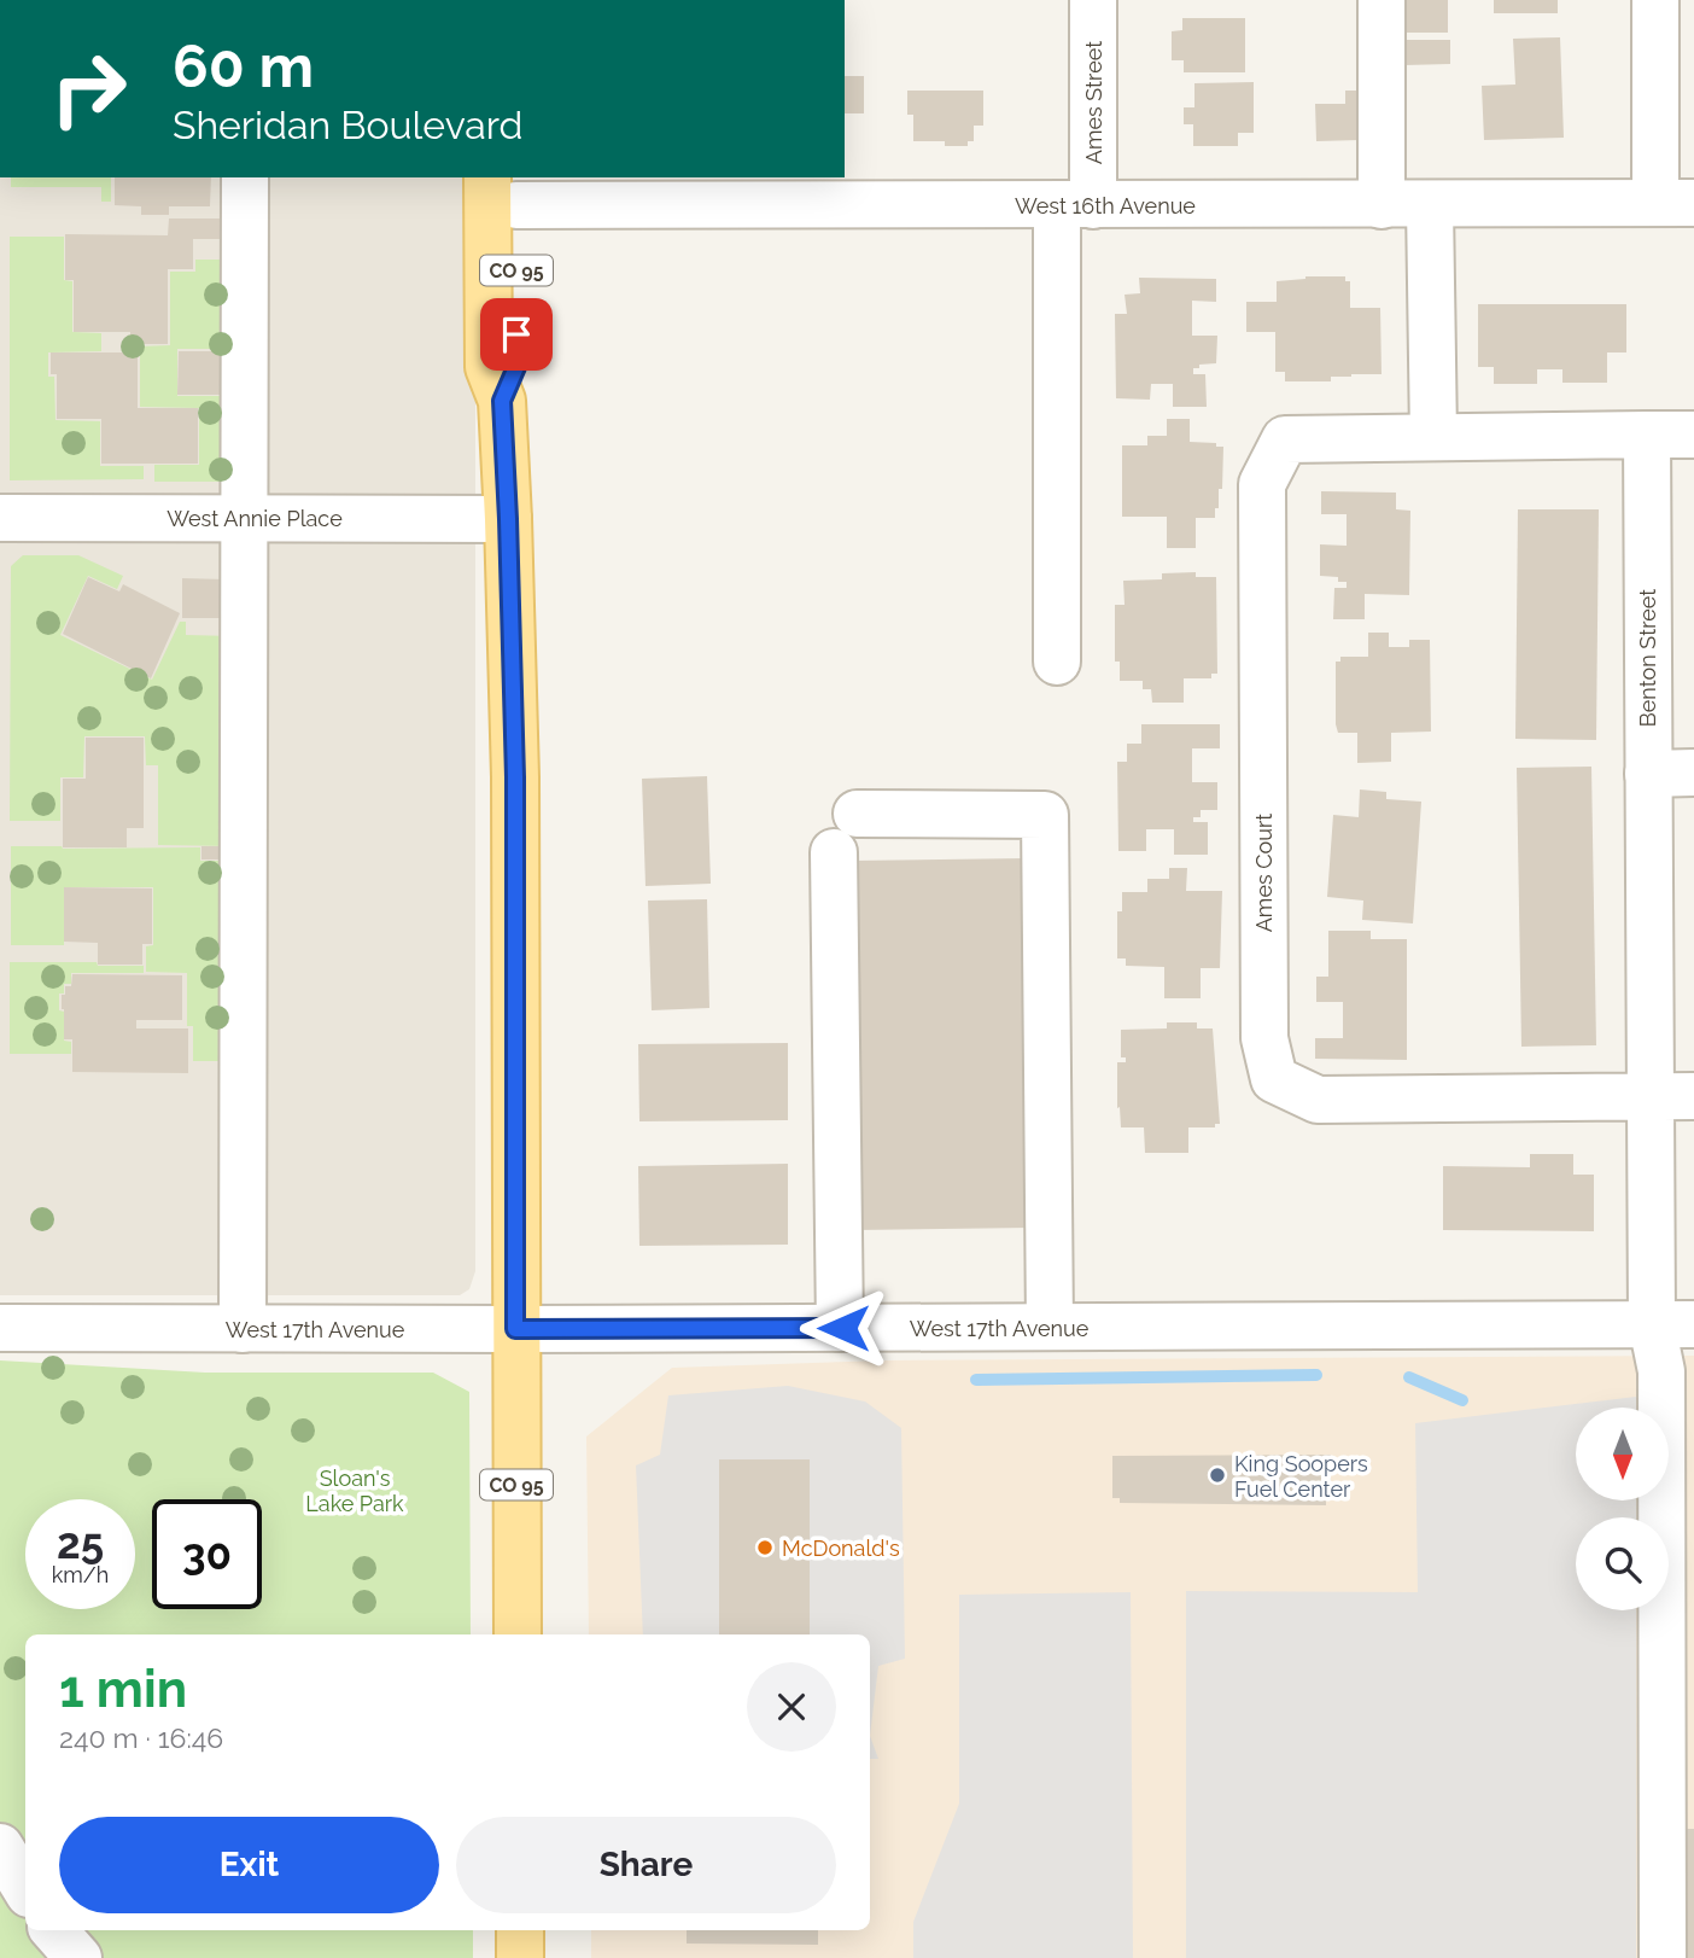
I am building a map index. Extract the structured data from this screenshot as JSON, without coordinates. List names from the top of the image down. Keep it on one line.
{"streets":{"main road":["CO 95"],"street":["Ames Street","West 16th Avenue","West Annie Place","Benton Street","Ames Court","West 17th Avenue"]},"crossings":[["Ames Street","West 16th Avenue"],["West 16th Avenue","CO 95"],["CO 95","West Annie Place"],["CO 95","West 17th Avenue"],["Benton Street","Ames Court"],["Benton Street","West 17th Avenue"]],"parks":["Sloan's Lake Park"],"places":["King Soopers Fuel Center","McDonald's"],"north":"bottom","page":{"turn":["60 m","Sheridan Boulevard"],"speed":"25 km/h","limit":"30","heading":["1 min","240 m · 16:46"],"buttons":["Exit","Share"]}}
